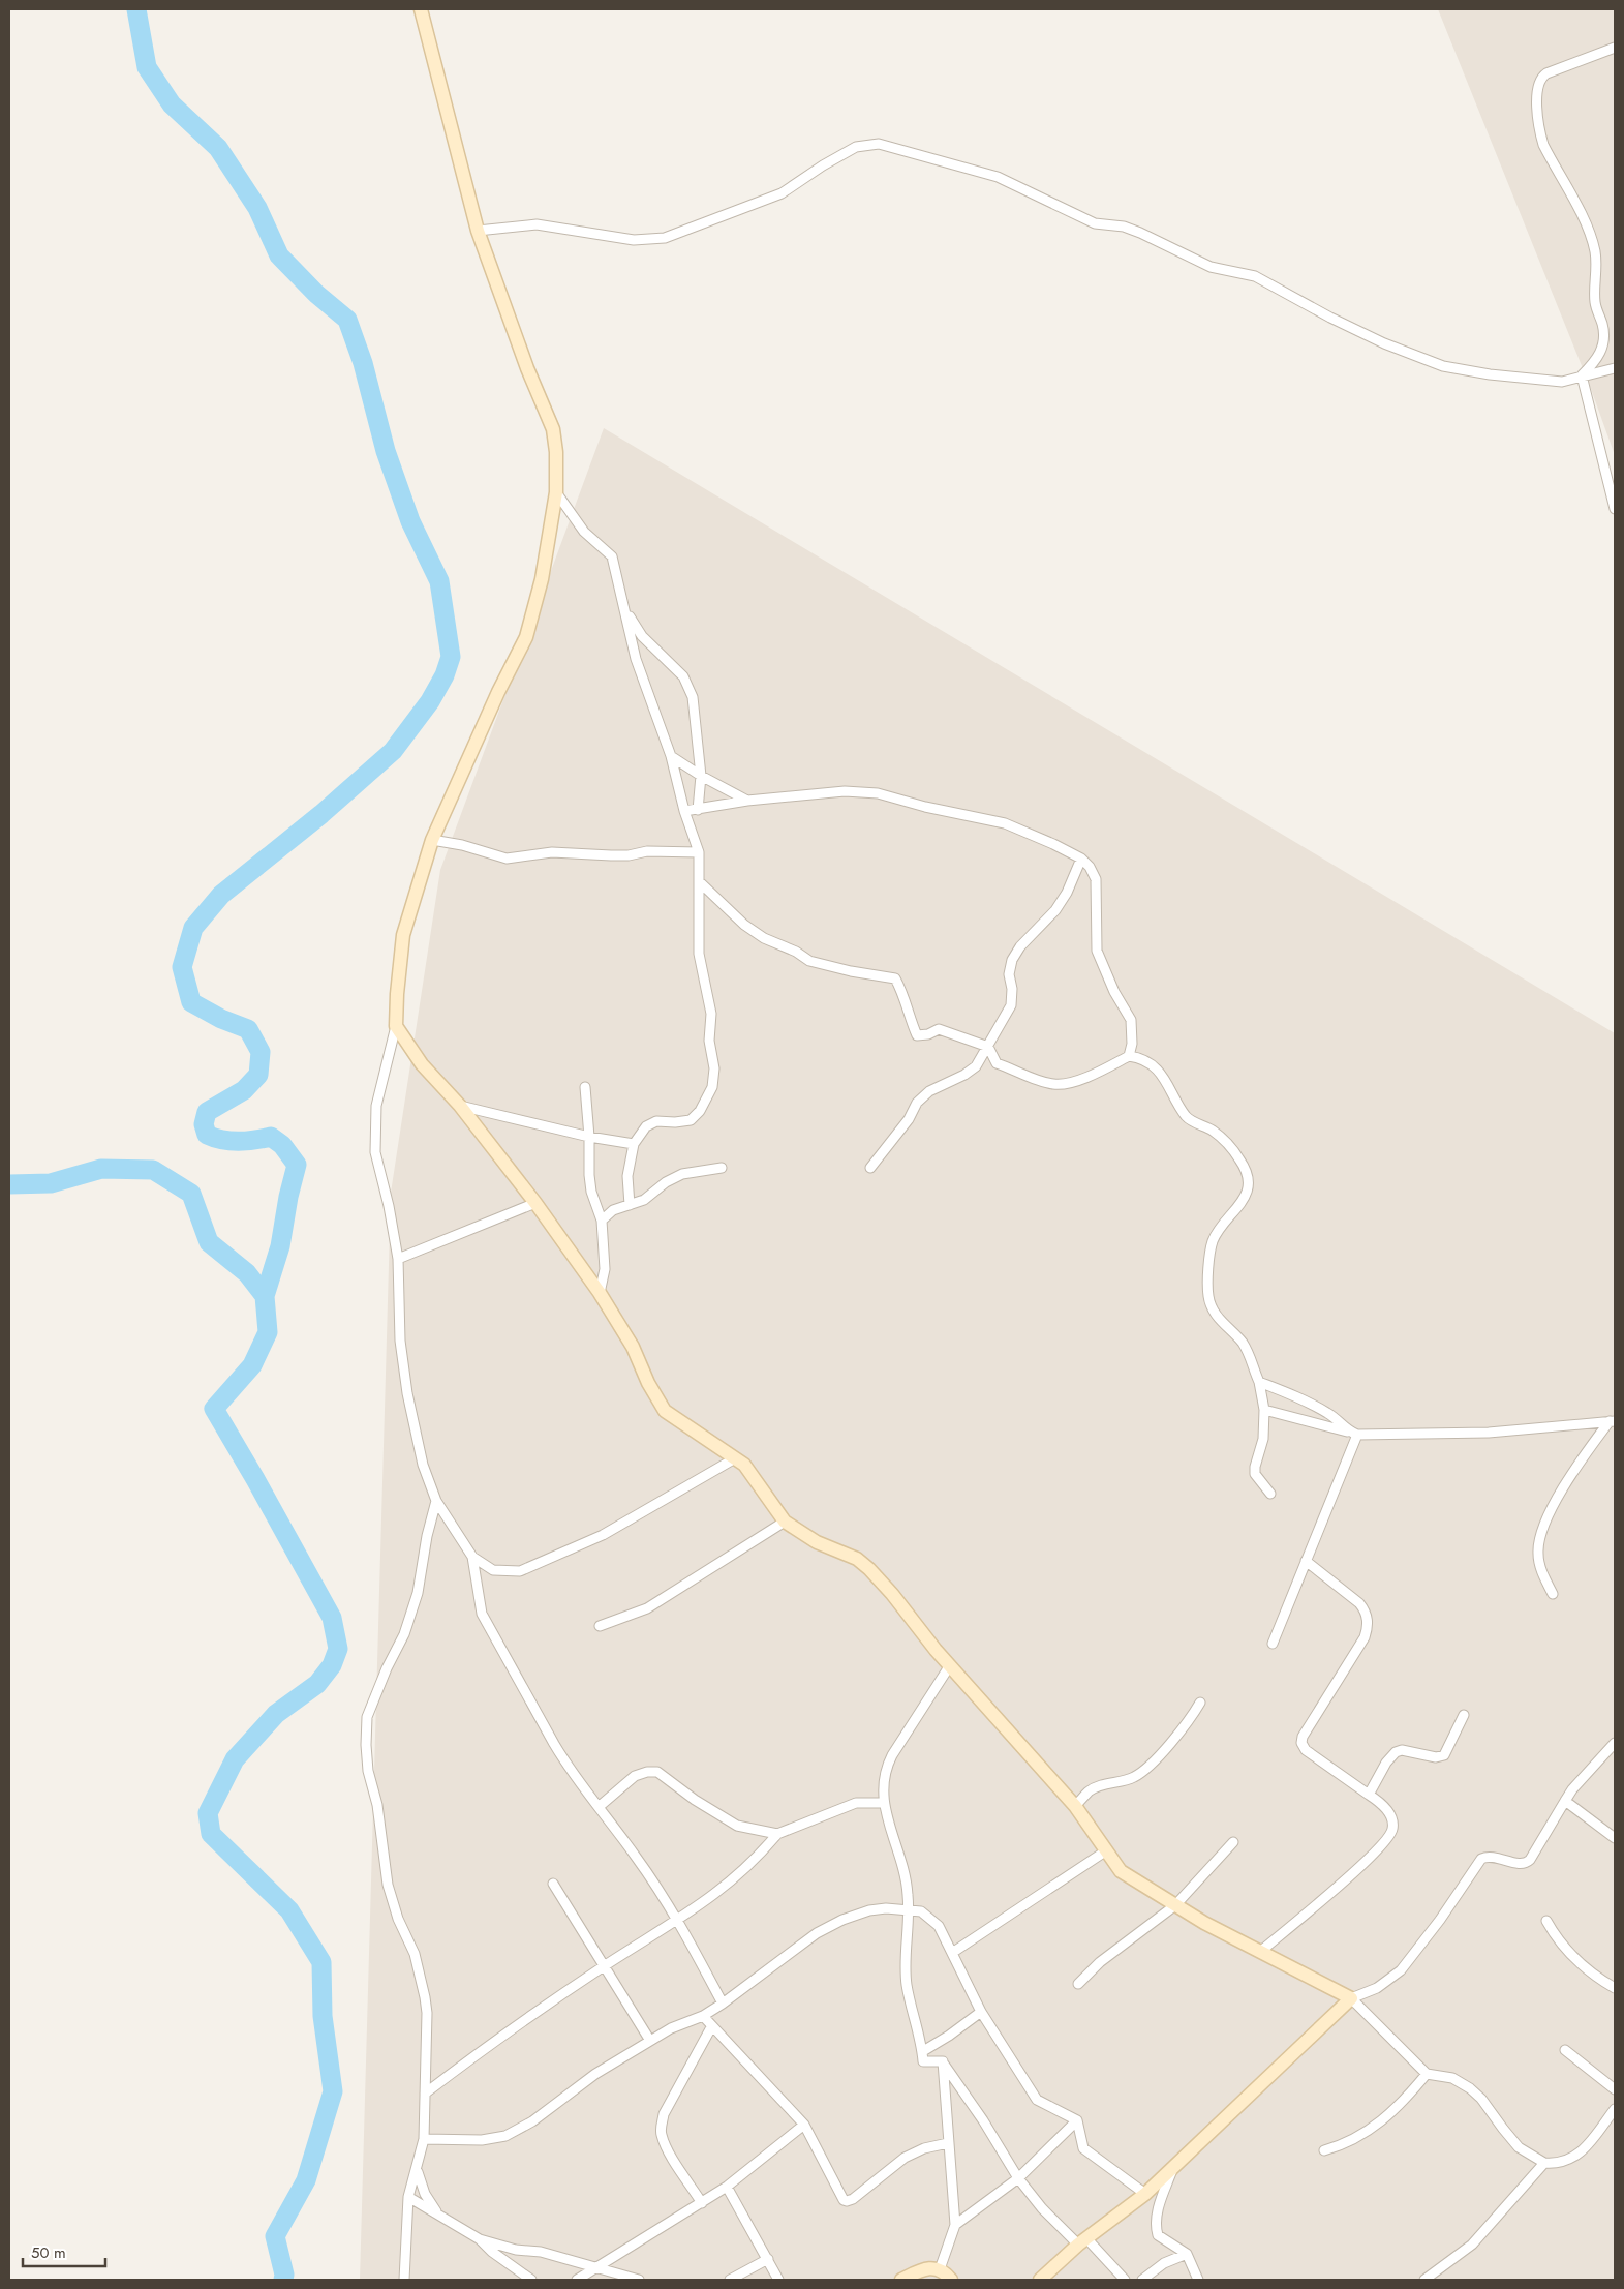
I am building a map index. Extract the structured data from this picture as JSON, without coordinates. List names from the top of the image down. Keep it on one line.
{"scale_bar":"50 m"}
